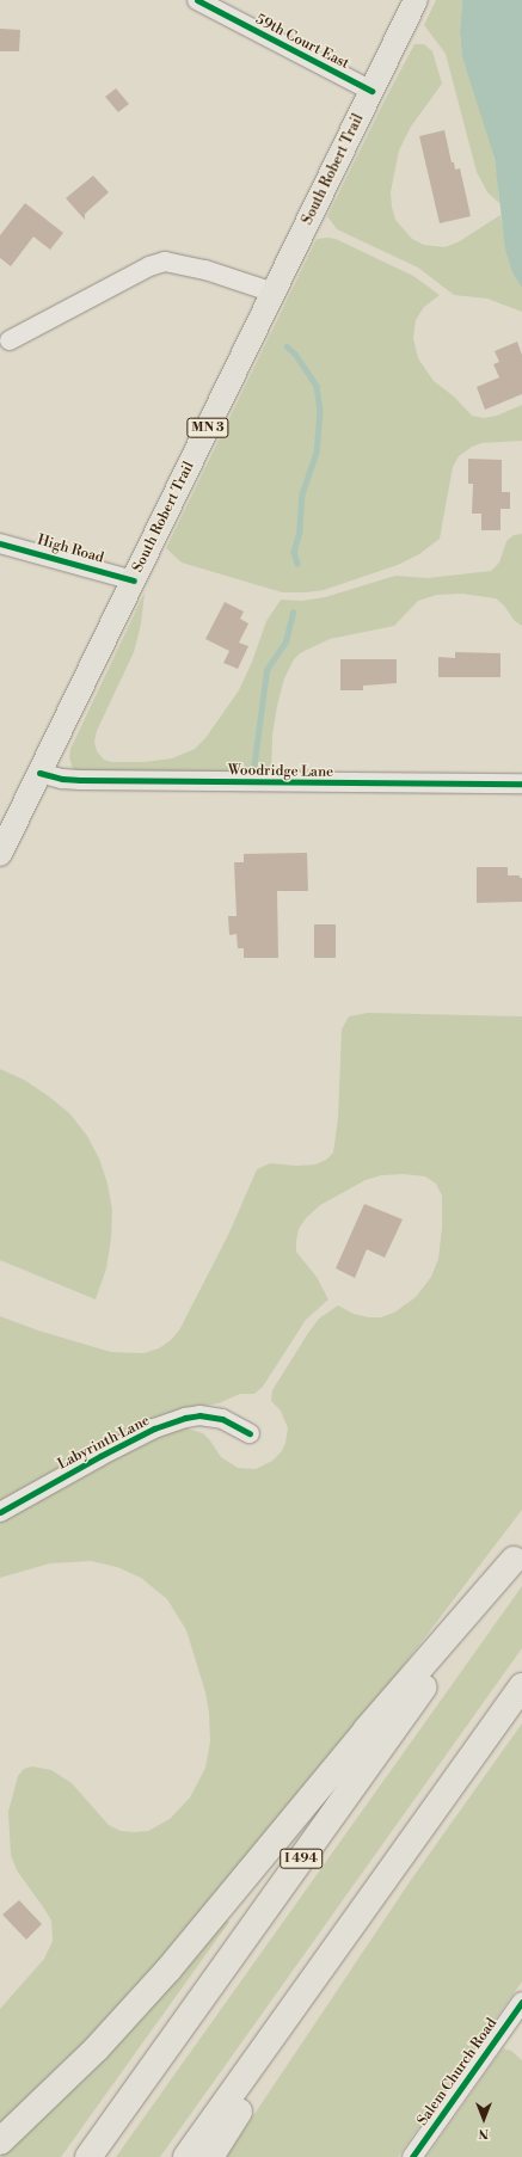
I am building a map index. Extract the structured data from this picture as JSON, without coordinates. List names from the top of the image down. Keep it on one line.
{"streets":{"highway":["I 494"],"main road":["South Robert Trail","MN 3"],"street":["59th Court East","High Road","Woodridge Lane","Labyrinth Lane","Salem Church Road"]},"crossings":[["59th Court East","South Robert Trail"],["South Robert Trail","High Road"],["South Robert Trail","Woodridge Lane"]],"north":"bottom"}
